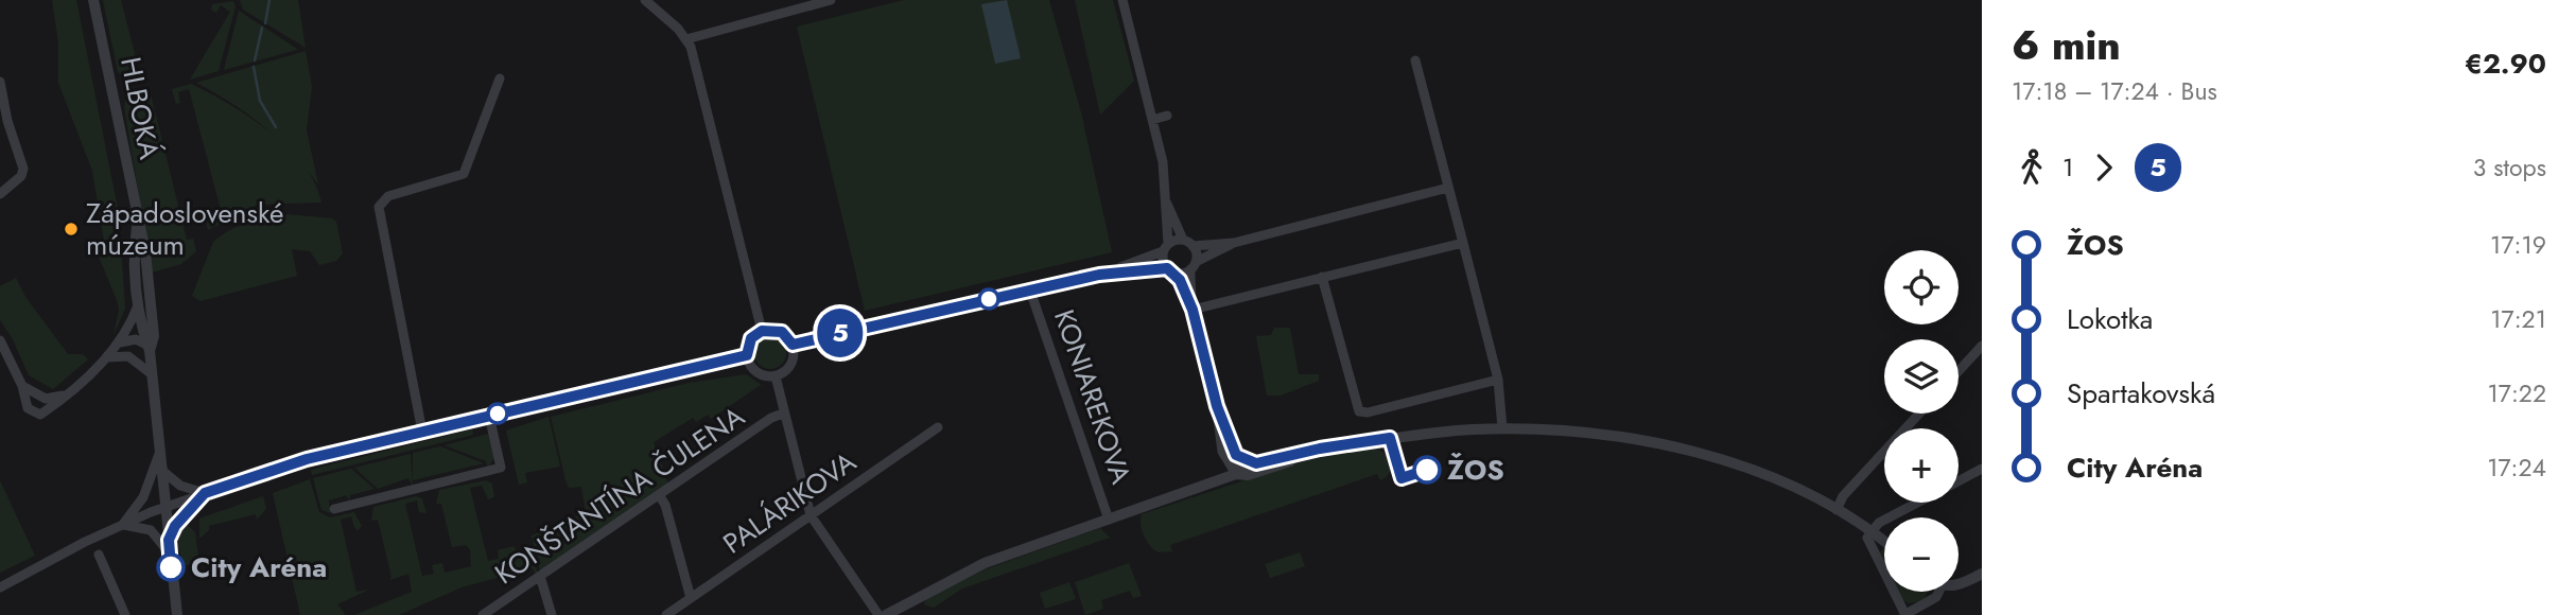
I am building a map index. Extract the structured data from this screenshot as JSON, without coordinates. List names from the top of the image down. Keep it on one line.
{"streets":{"street":["HLBOKÁ","KONIAREKOVA","KONŠTANTÍNA ČULENA","PALÁRIKOVA"]},"places":["Západoslovenské múzeum","ŽOS","City Aréna"],"lines":["bus line 5"],"page":{"on_map":"5","heading":["6 min","17:18 – 17:24 · Bus","€2.90"],"legs":["1","5","3 stops"],"list":[{"name":"ŽOS","value":"17:19"},{"name":"Lokotka","value":"17:21"},{"name":"Spartakovská","value":"17:22"},{"name":"City Aréna","value":"17:24"}],"map_buttons":["+","−"]}}
